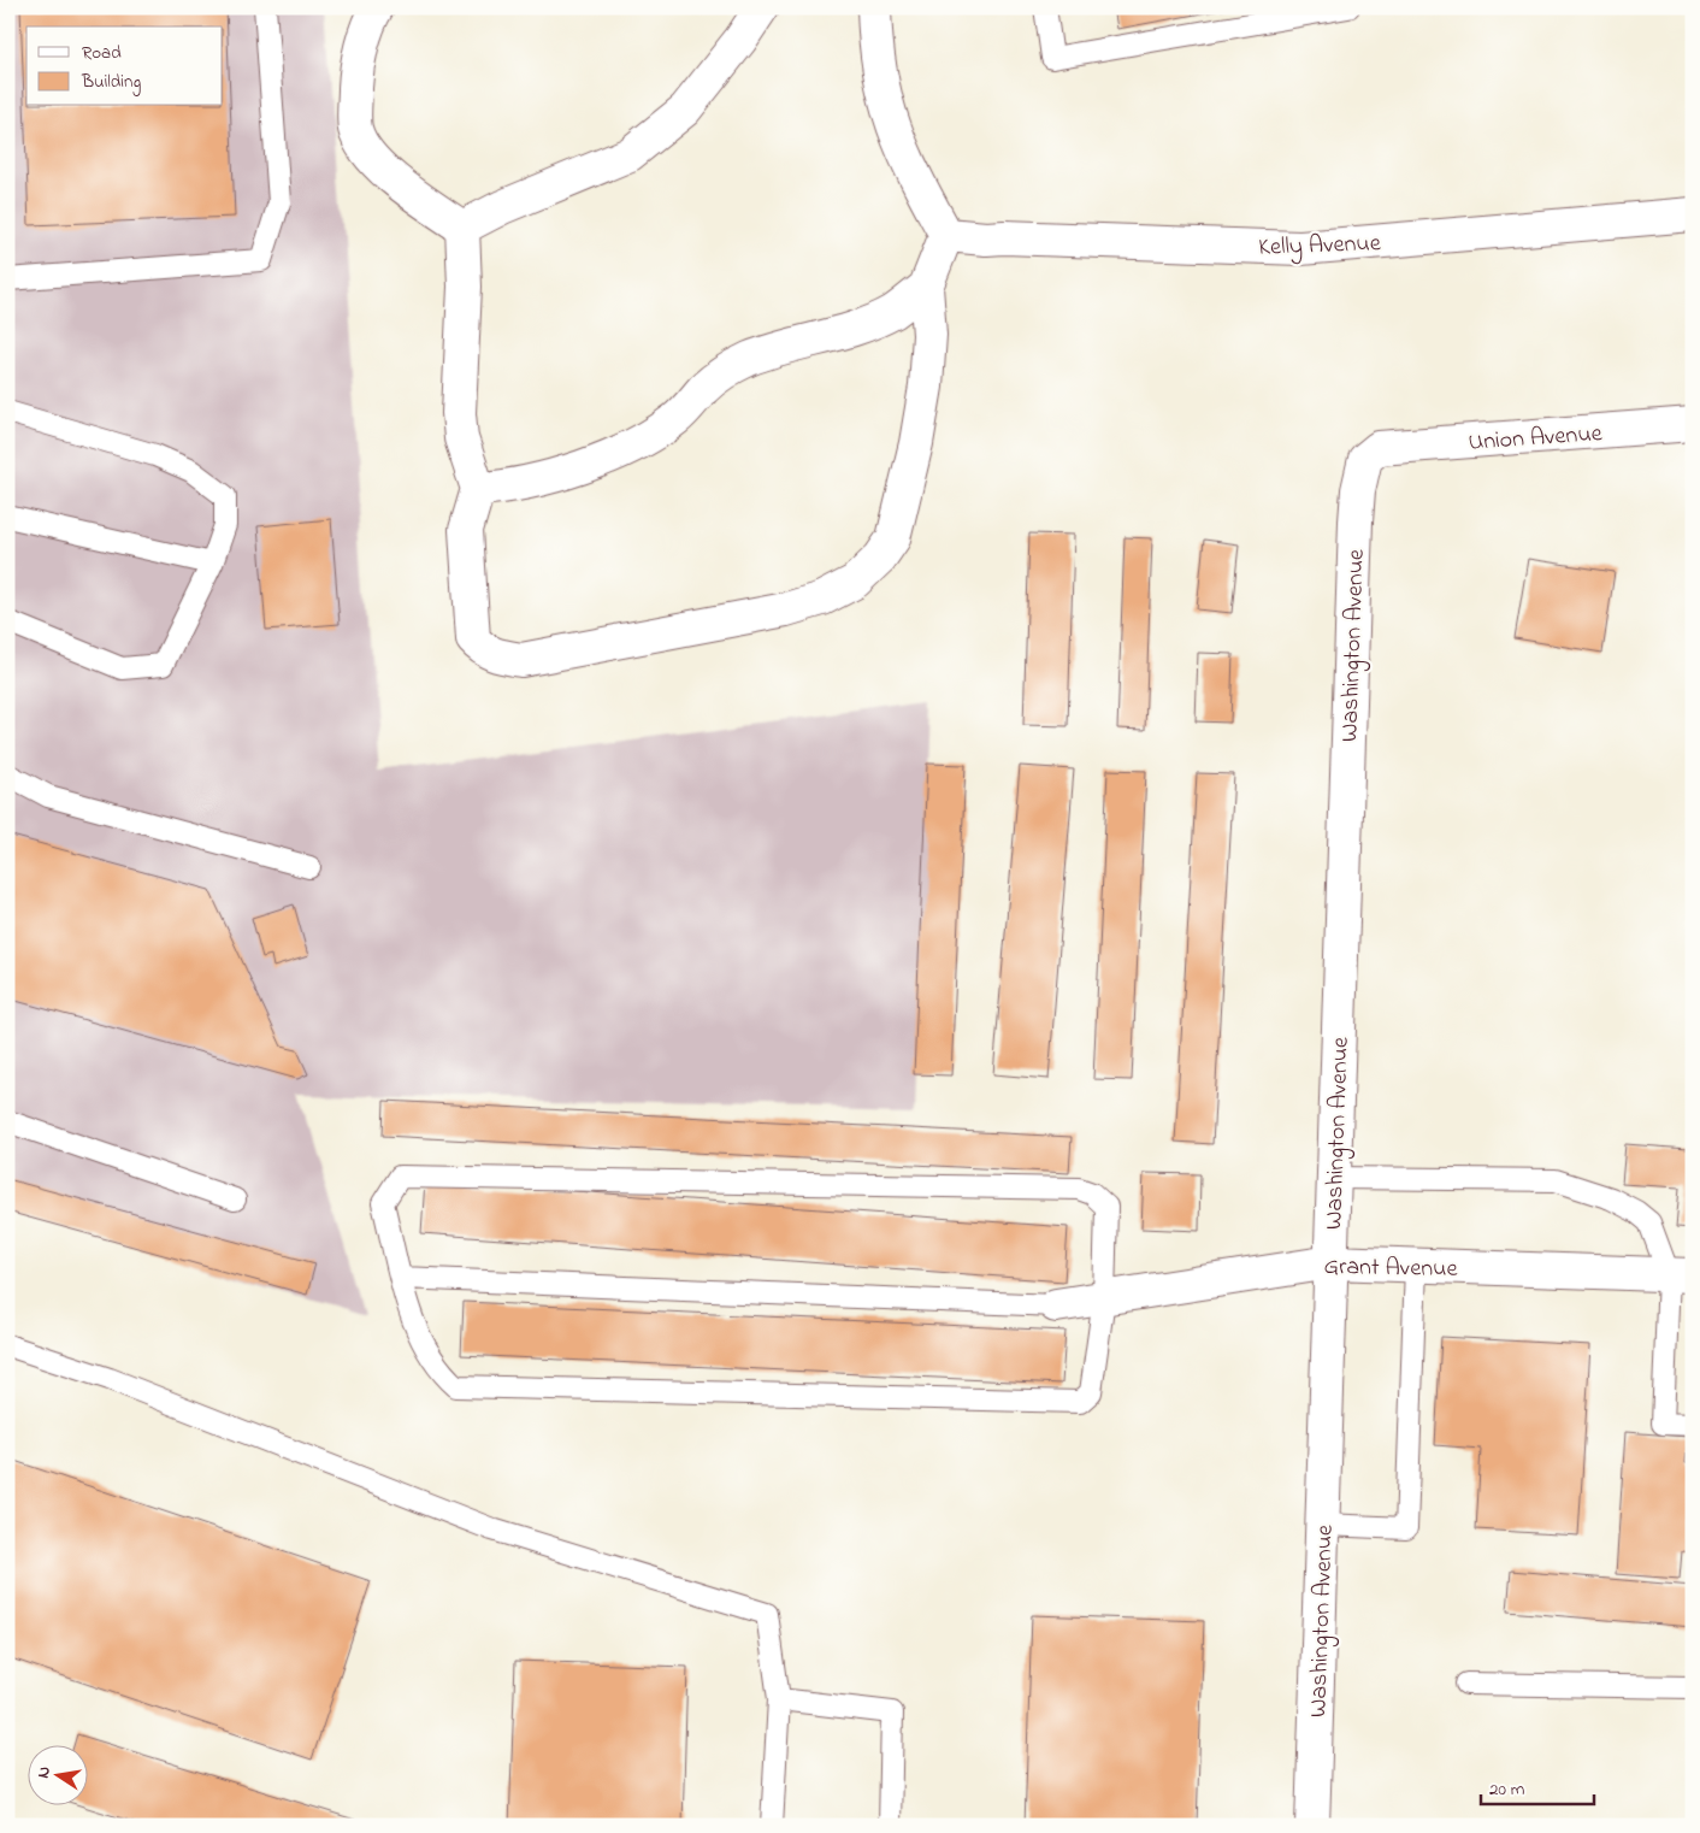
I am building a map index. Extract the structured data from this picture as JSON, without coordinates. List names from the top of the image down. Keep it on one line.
{"streets":{"street":["Kelly Avenue","Union Avenue","Washington Avenue","Grant Avenue"]},"crossings":[["Union Avenue","Washington Avenue"],["Washington Avenue","Grant Avenue"]],"legend":["Road","Building"],"scale_bar":"20 m","north":"left"}
